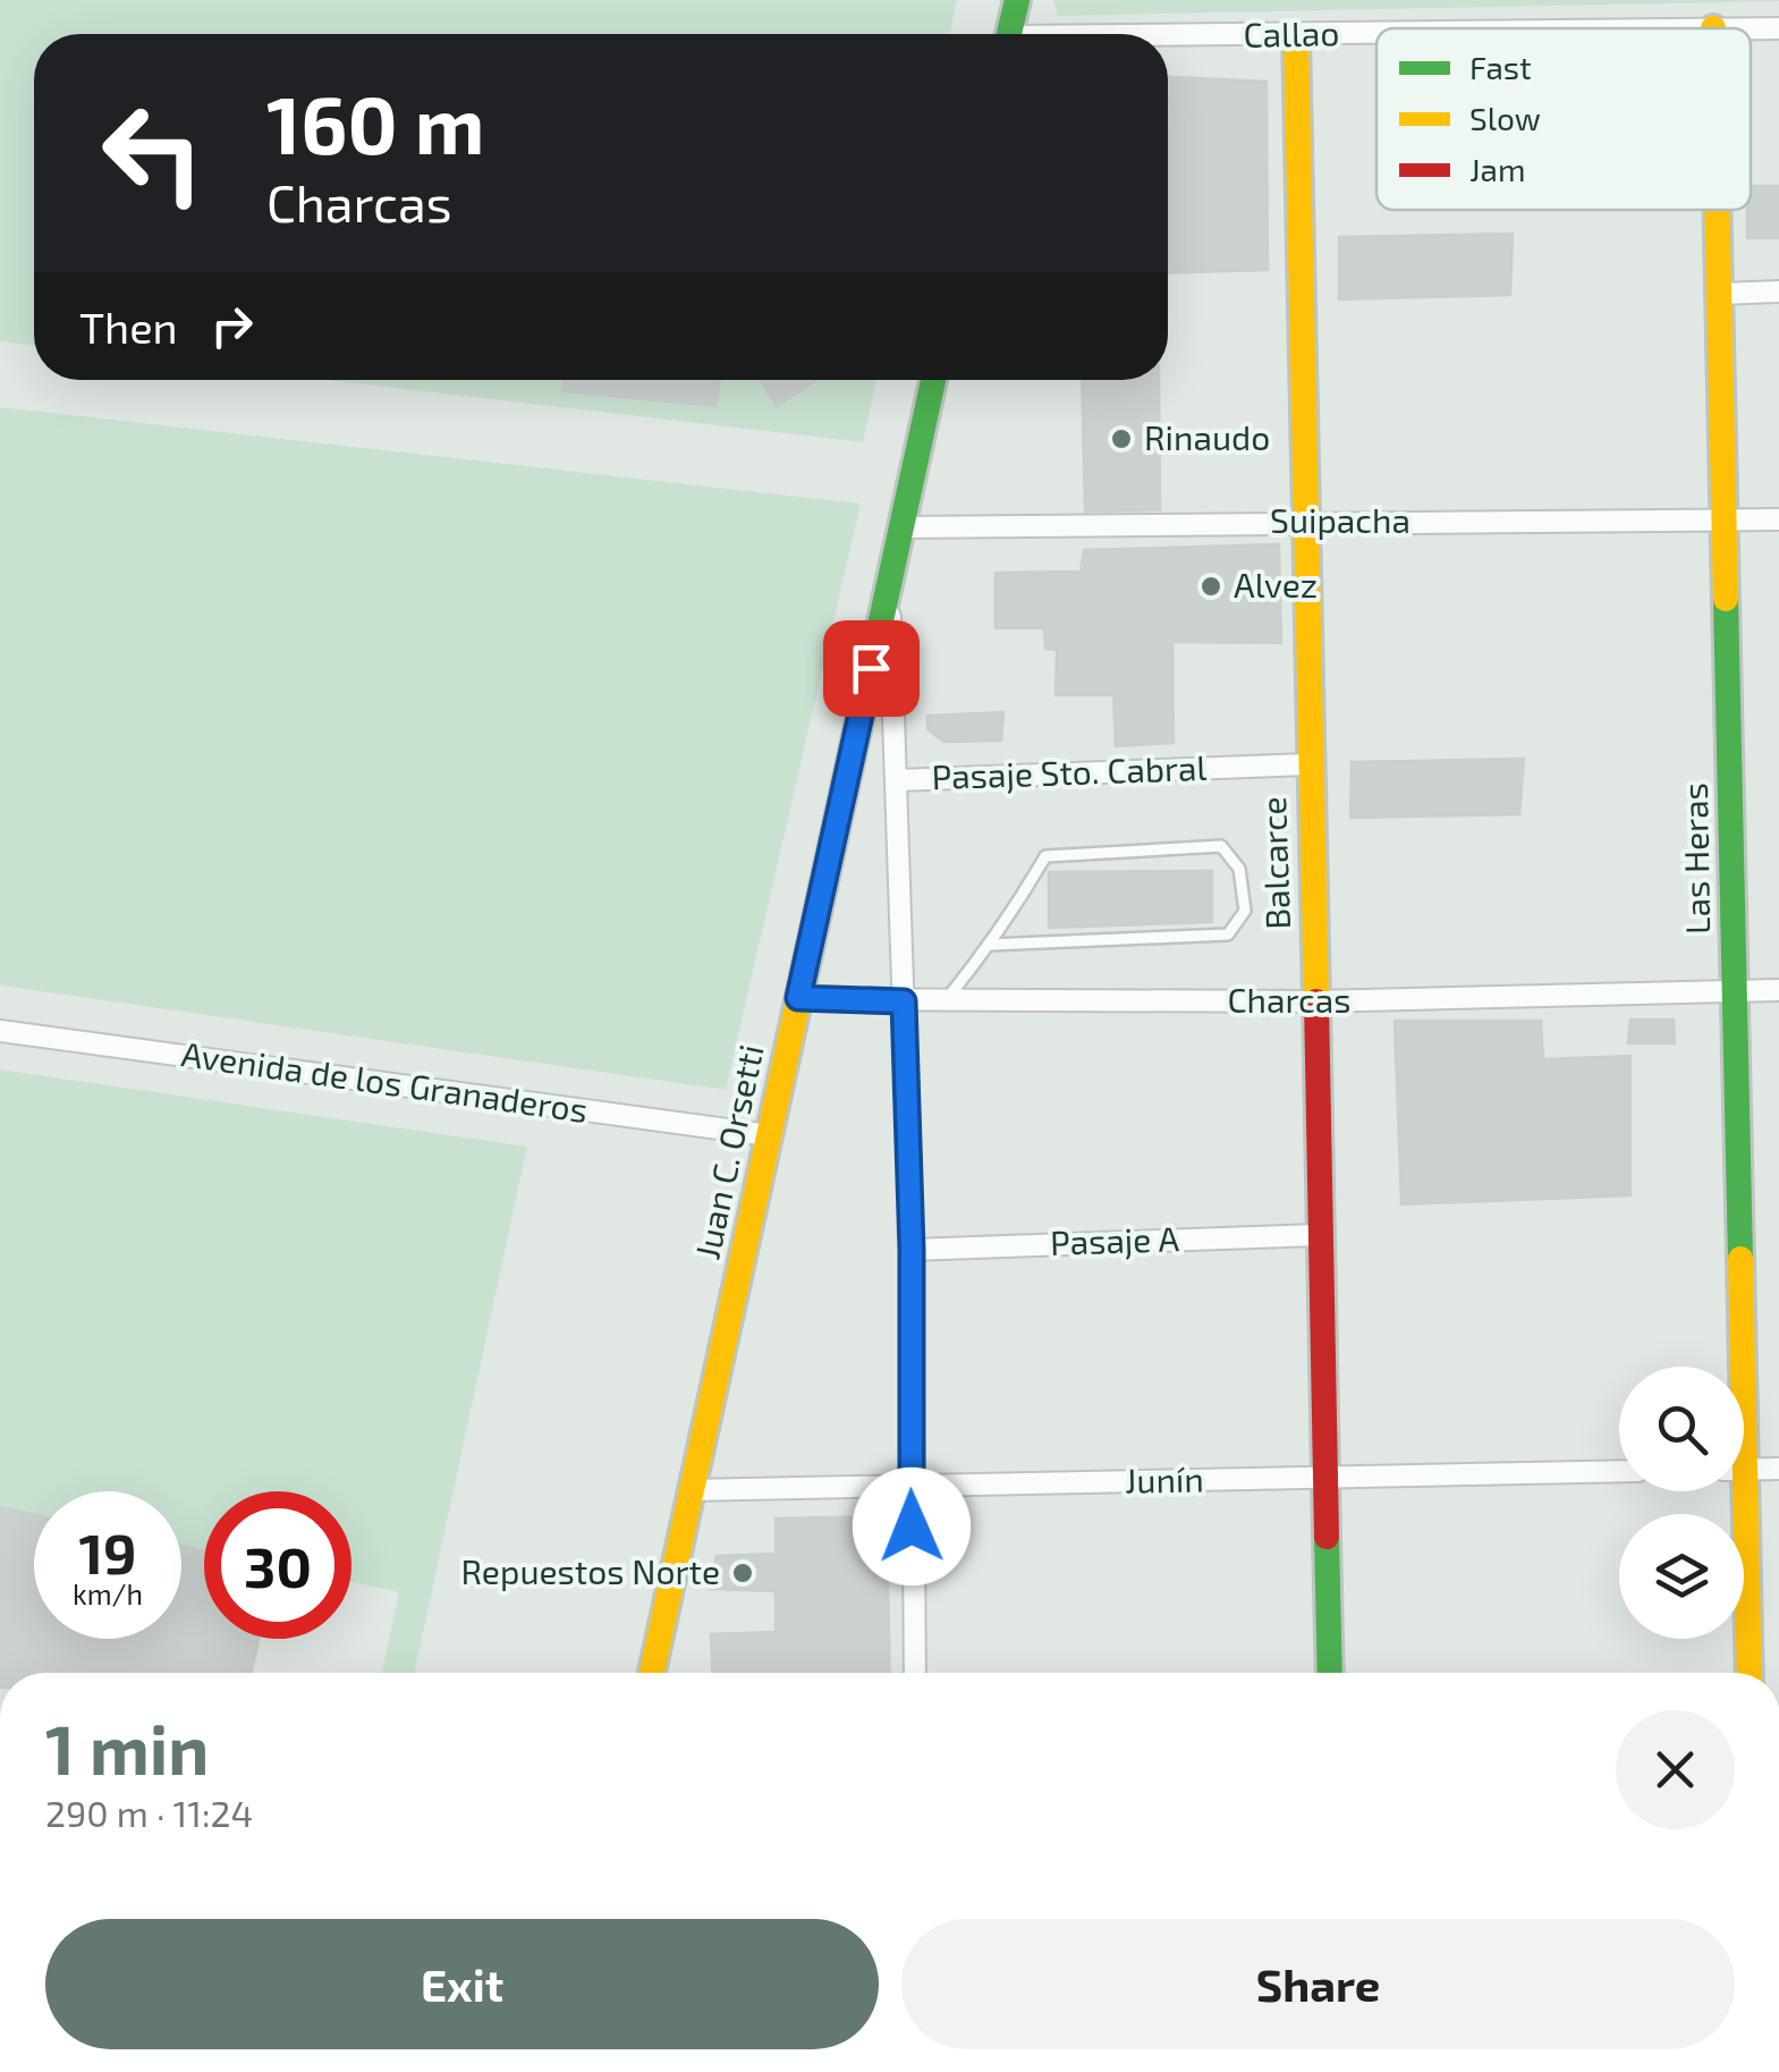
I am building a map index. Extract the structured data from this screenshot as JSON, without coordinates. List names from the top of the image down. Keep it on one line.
{"streets":{"street":["Callao","Suipacha","Pasaje Sto. Cabral","Las Heras","Balcarce","Charcas","Avenida de los Granaderos","Juan C. Orsetti","Pasaje A","Junín"]},"crossings":[["Callao","Balcarce"],["Suipacha","Las Heras"],["Suipacha","Balcarce"],["Suipacha","Juan C. Orsetti"],["Pasaje Sto. Cabral","Balcarce"],["Las Heras","Charcas"],["Balcarce","Charcas"],["Balcarce","Pasaje A"],["Balcarce","Junín"],["Charcas","Juan C. Orsetti"],["Avenida de los Granaderos","Juan C. Orsetti"],["Juan C. Orsetti","Junín"]],"places":["Rinaudo","Alvez","Repuestos Norte"],"legend":["Fast","Slow","Jam"],"page":{"turn":["160 m","Charcas"],"then":"Then","speed":"19 km/h","limit":"30","heading":["1 min","290 m · 11:24"],"buttons":["Exit","Share"]}}
